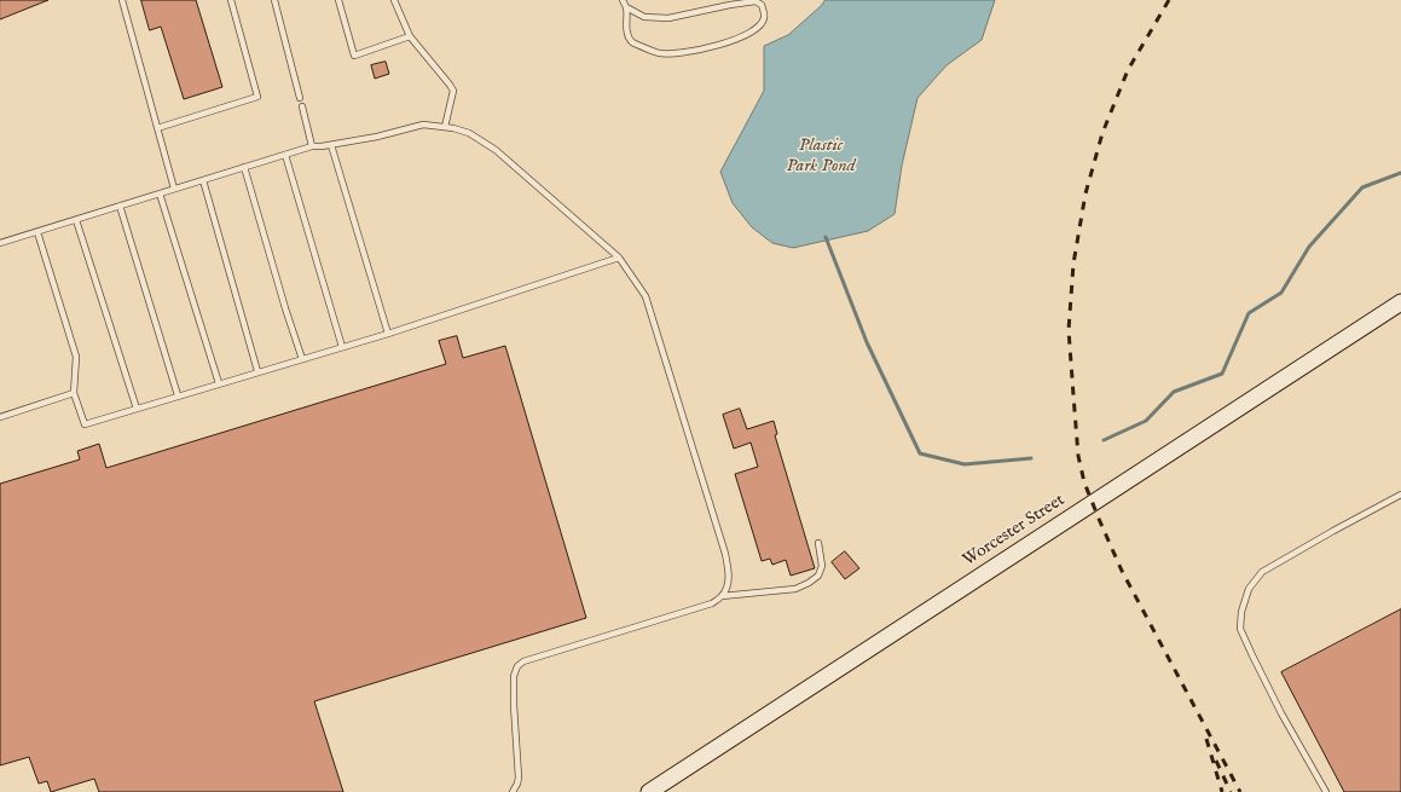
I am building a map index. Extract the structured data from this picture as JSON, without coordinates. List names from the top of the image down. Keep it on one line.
{"streets":{"main road":["Worcester Street"]},"water":["Plastic Park Pond"]}
